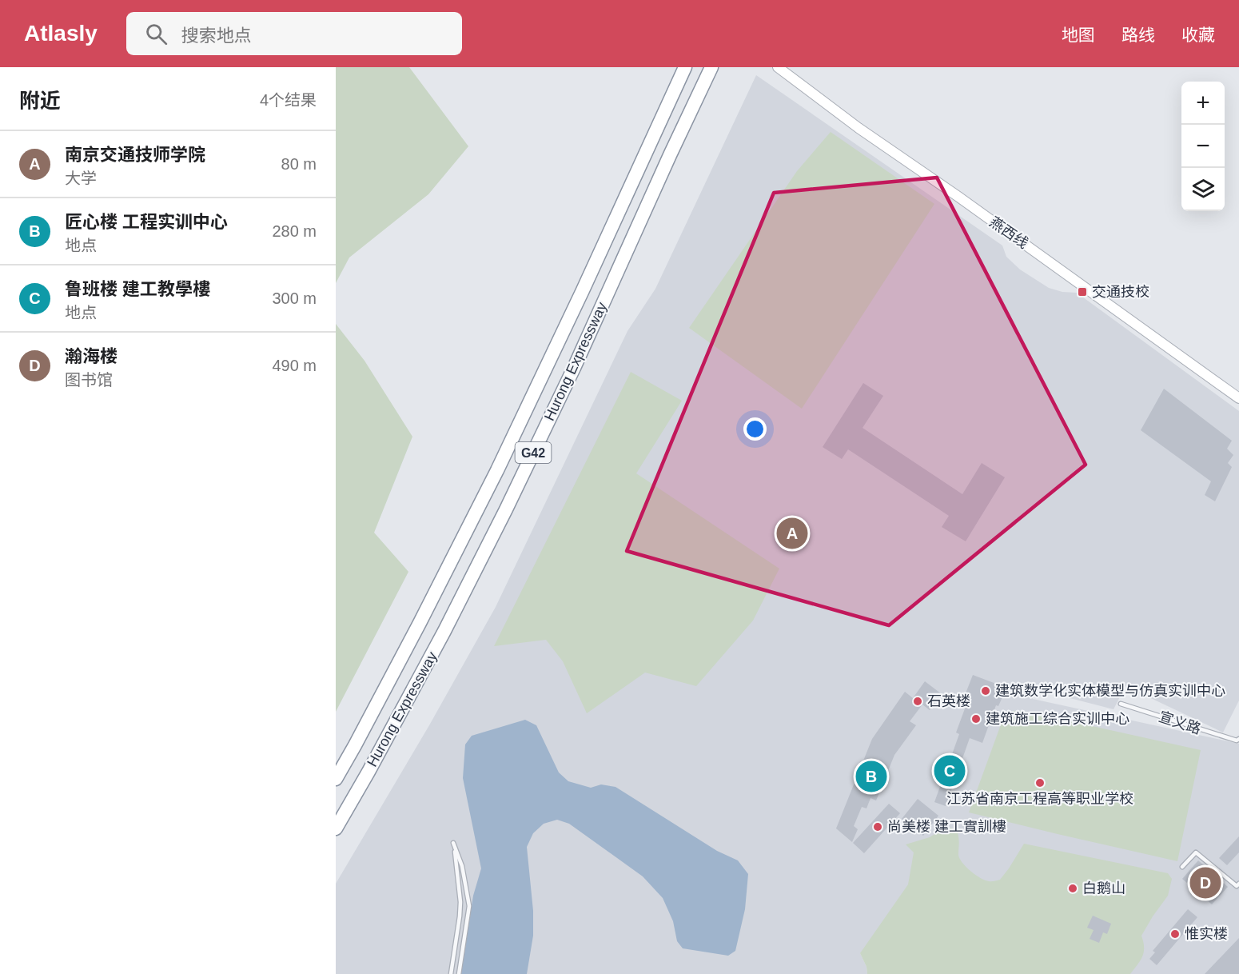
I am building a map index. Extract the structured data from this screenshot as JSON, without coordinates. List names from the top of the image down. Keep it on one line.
{"streets":{"highway":["Hurong Expressway","G42"],"main road":["燕西线"],"lane":["宣义路"]},"places":{"transit":["交通技校"],"other":["建筑数学化实体模型与仿真实训中心","石英楼","建筑施工综合实训中心","江苏省南京工程高等职业学校","尚美楼 建工實訓樓","白鹅山","惟实楼"]},"page":{"header":"Atlasly","search":"搜索地点","nav":["地图","路线","收藏"],"heading":["附近","4个结果"],"map_buttons":["+","−"],"list":[{"mark":"A","name":"南京交通技师学院","note":"大学","value":"80 m"},{"mark":"B","name":"匠心楼 工程实训中心","note":"地点","value":"280 m"},{"mark":"C","name":"鲁班楼 建工教學樓","note":"地点","value":"300 m"},{"mark":"D","name":"瀚海楼","note":"图书馆","value":"490 m"}],"pins":["A","C","B","D"]}}
